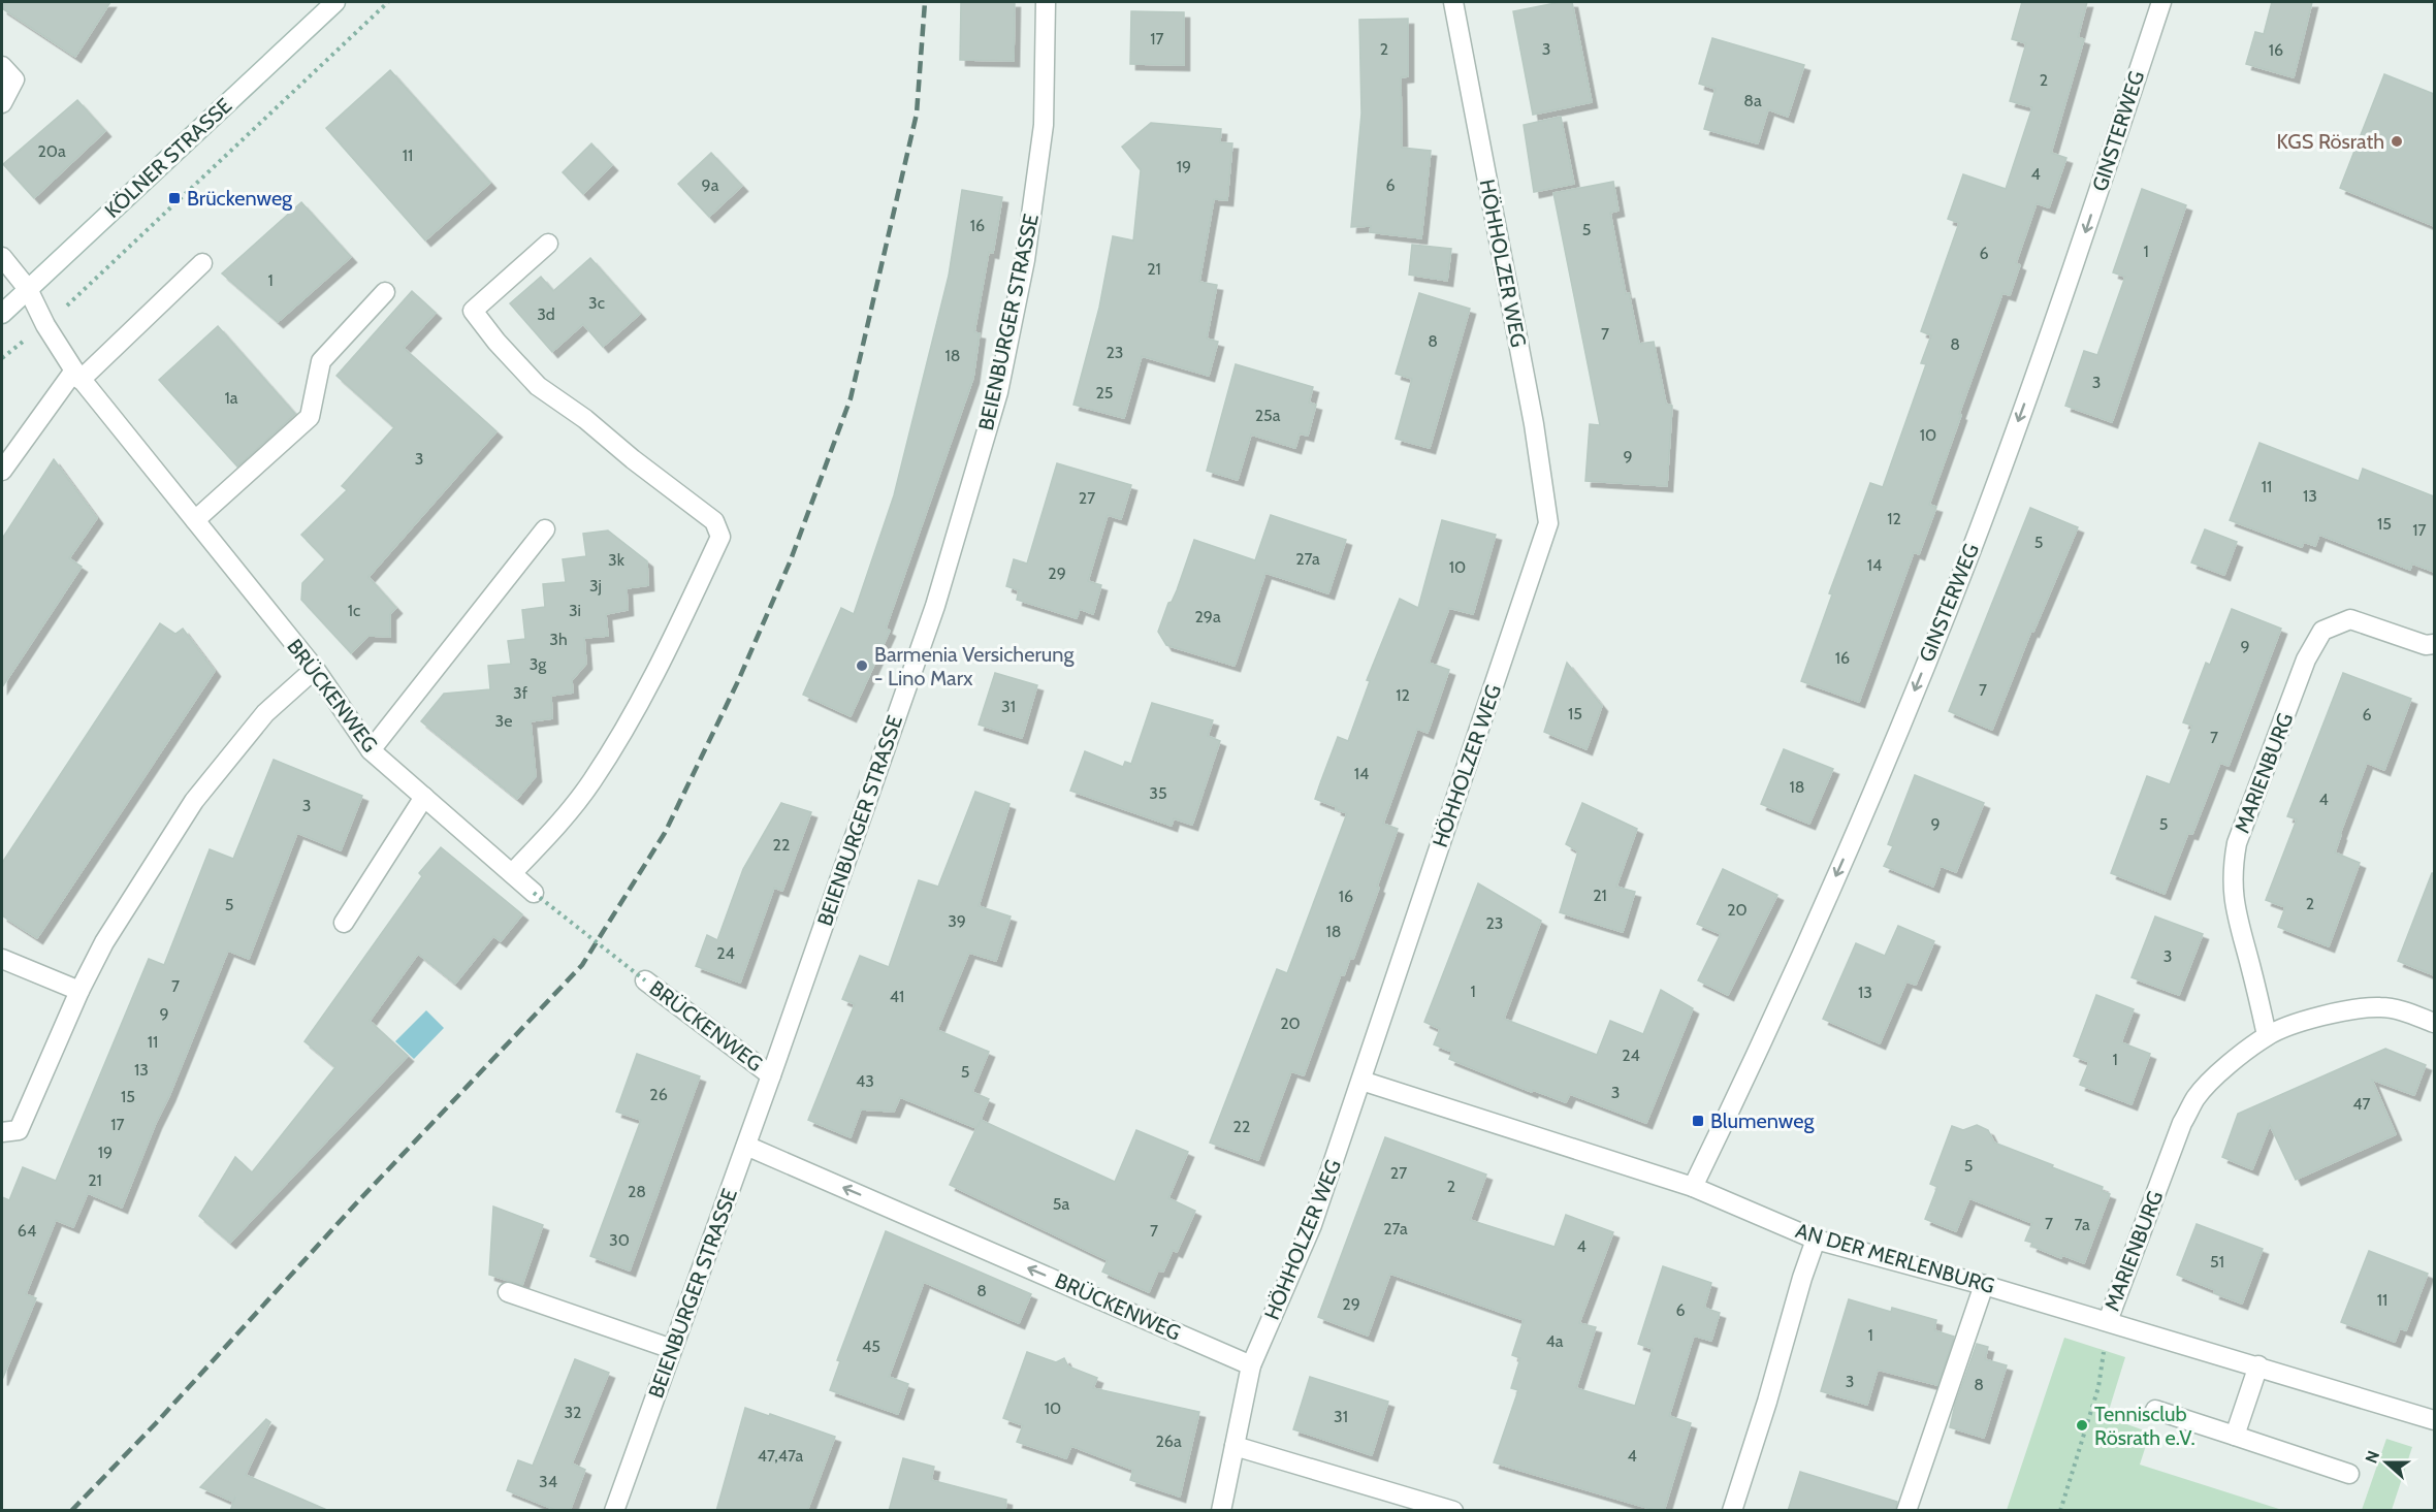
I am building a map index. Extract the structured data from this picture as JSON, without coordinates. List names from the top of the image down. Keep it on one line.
{"streets":{"street":["GINSTERWEG","KÖLNER STRASSE","HÖHHOLZER WEG","BEIENBURGER STRASSE","BRÜCKENWEG","MARIENBURG","AN DER MERLENBURG"]},"crossings":[["GINSTERWEG","AN DER MERLENBURG"],["KÖLNER STRASSE","BRÜCKENWEG"],["HÖHHOLZER WEG","BRÜCKENWEG"],["HÖHHOLZER WEG","AN DER MERLENBURG"],["BEIENBURGER STRASSE","BRÜCKENWEG"],["MARIENBURG","AN DER MERLENBURG"]],"one_way":["GINSTERWEG"],"places":{"other":["KGS Rösrath","Barmenia Versicherung - Lino Marx","Tennisclub Rösrath e.V."],"transit":["Brückenweg","Blumenweg"]},"house_numbers":["17","2","3","16","2","8a","20a","11","19","4","9a","6","16","5","1","6","21","1","3c","3d","7","8","8","23","18","3","25","1a","25a","10","9","3","11","13","27","12","15","17","5","27a","3k","14","10","29","3j","1c","3i","29a","3h","9","16","3g","7","3f","12","31","15","6","3e","7","14","18","35","4","3","9","5","22","21","16","2","5","20","39","23","18","24","3","7","1","13","41","9","20","11","24","1","13","5","43","3","26","15","47","17","22","19","5","27","21","2","28","5a","7","7a","27a","64","7","30","4","51","8","11","29","6","1","4a","45","3","8","10","32","31","26a","47,47a","4","34"],"north":"left"}
